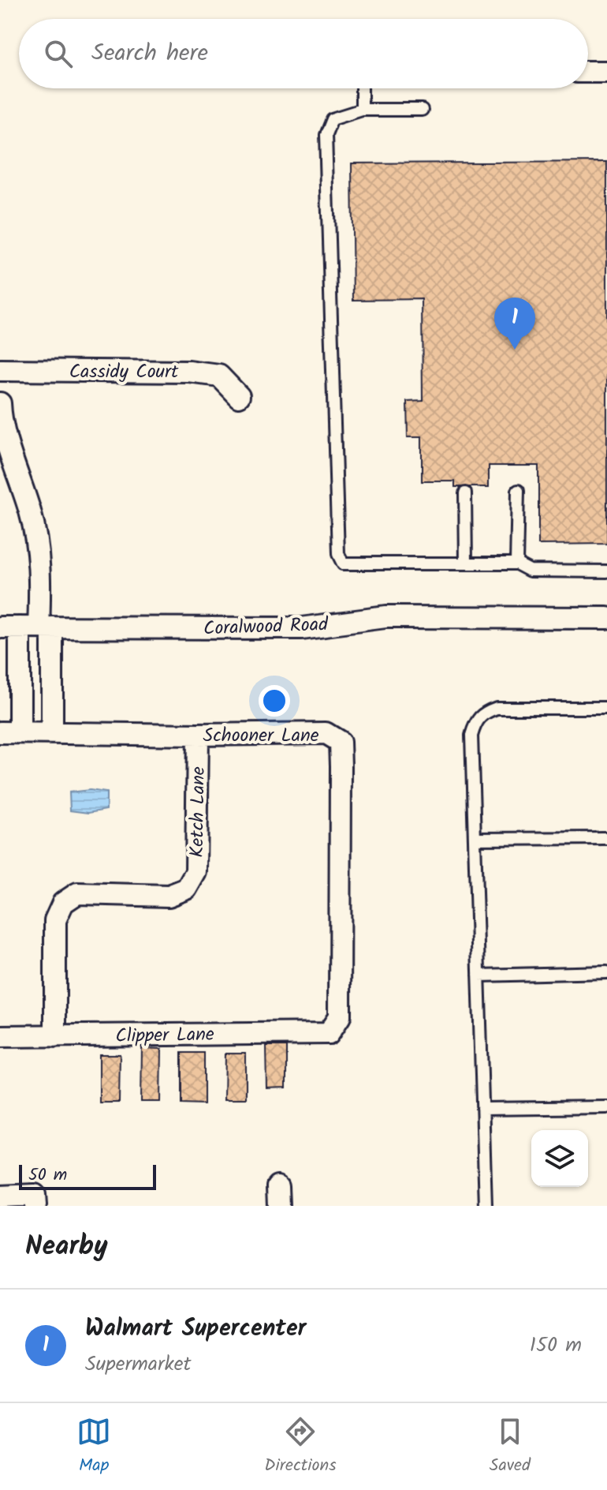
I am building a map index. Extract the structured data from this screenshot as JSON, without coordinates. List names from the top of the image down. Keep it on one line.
{"streets":{"street":["Cassidy Court","Coralwood Road","Schooner Lane","Ketch Lane","Clipper Lane"]},"crossings":[["Schooner Lane","Ketch Lane"],["Schooner Lane","Clipper Lane"],["Ketch Lane","Clipper Lane"]],"scale_bar":"50 m","page":{"search":"Search here","pins":"1","scale":"50 m","heading":"Nearby","list":[{"mark":"1","name":"Walmart Supercenter","note":"Supermarket","value":"150 m"}],"nav":["Map","Directions","Saved"]}}
